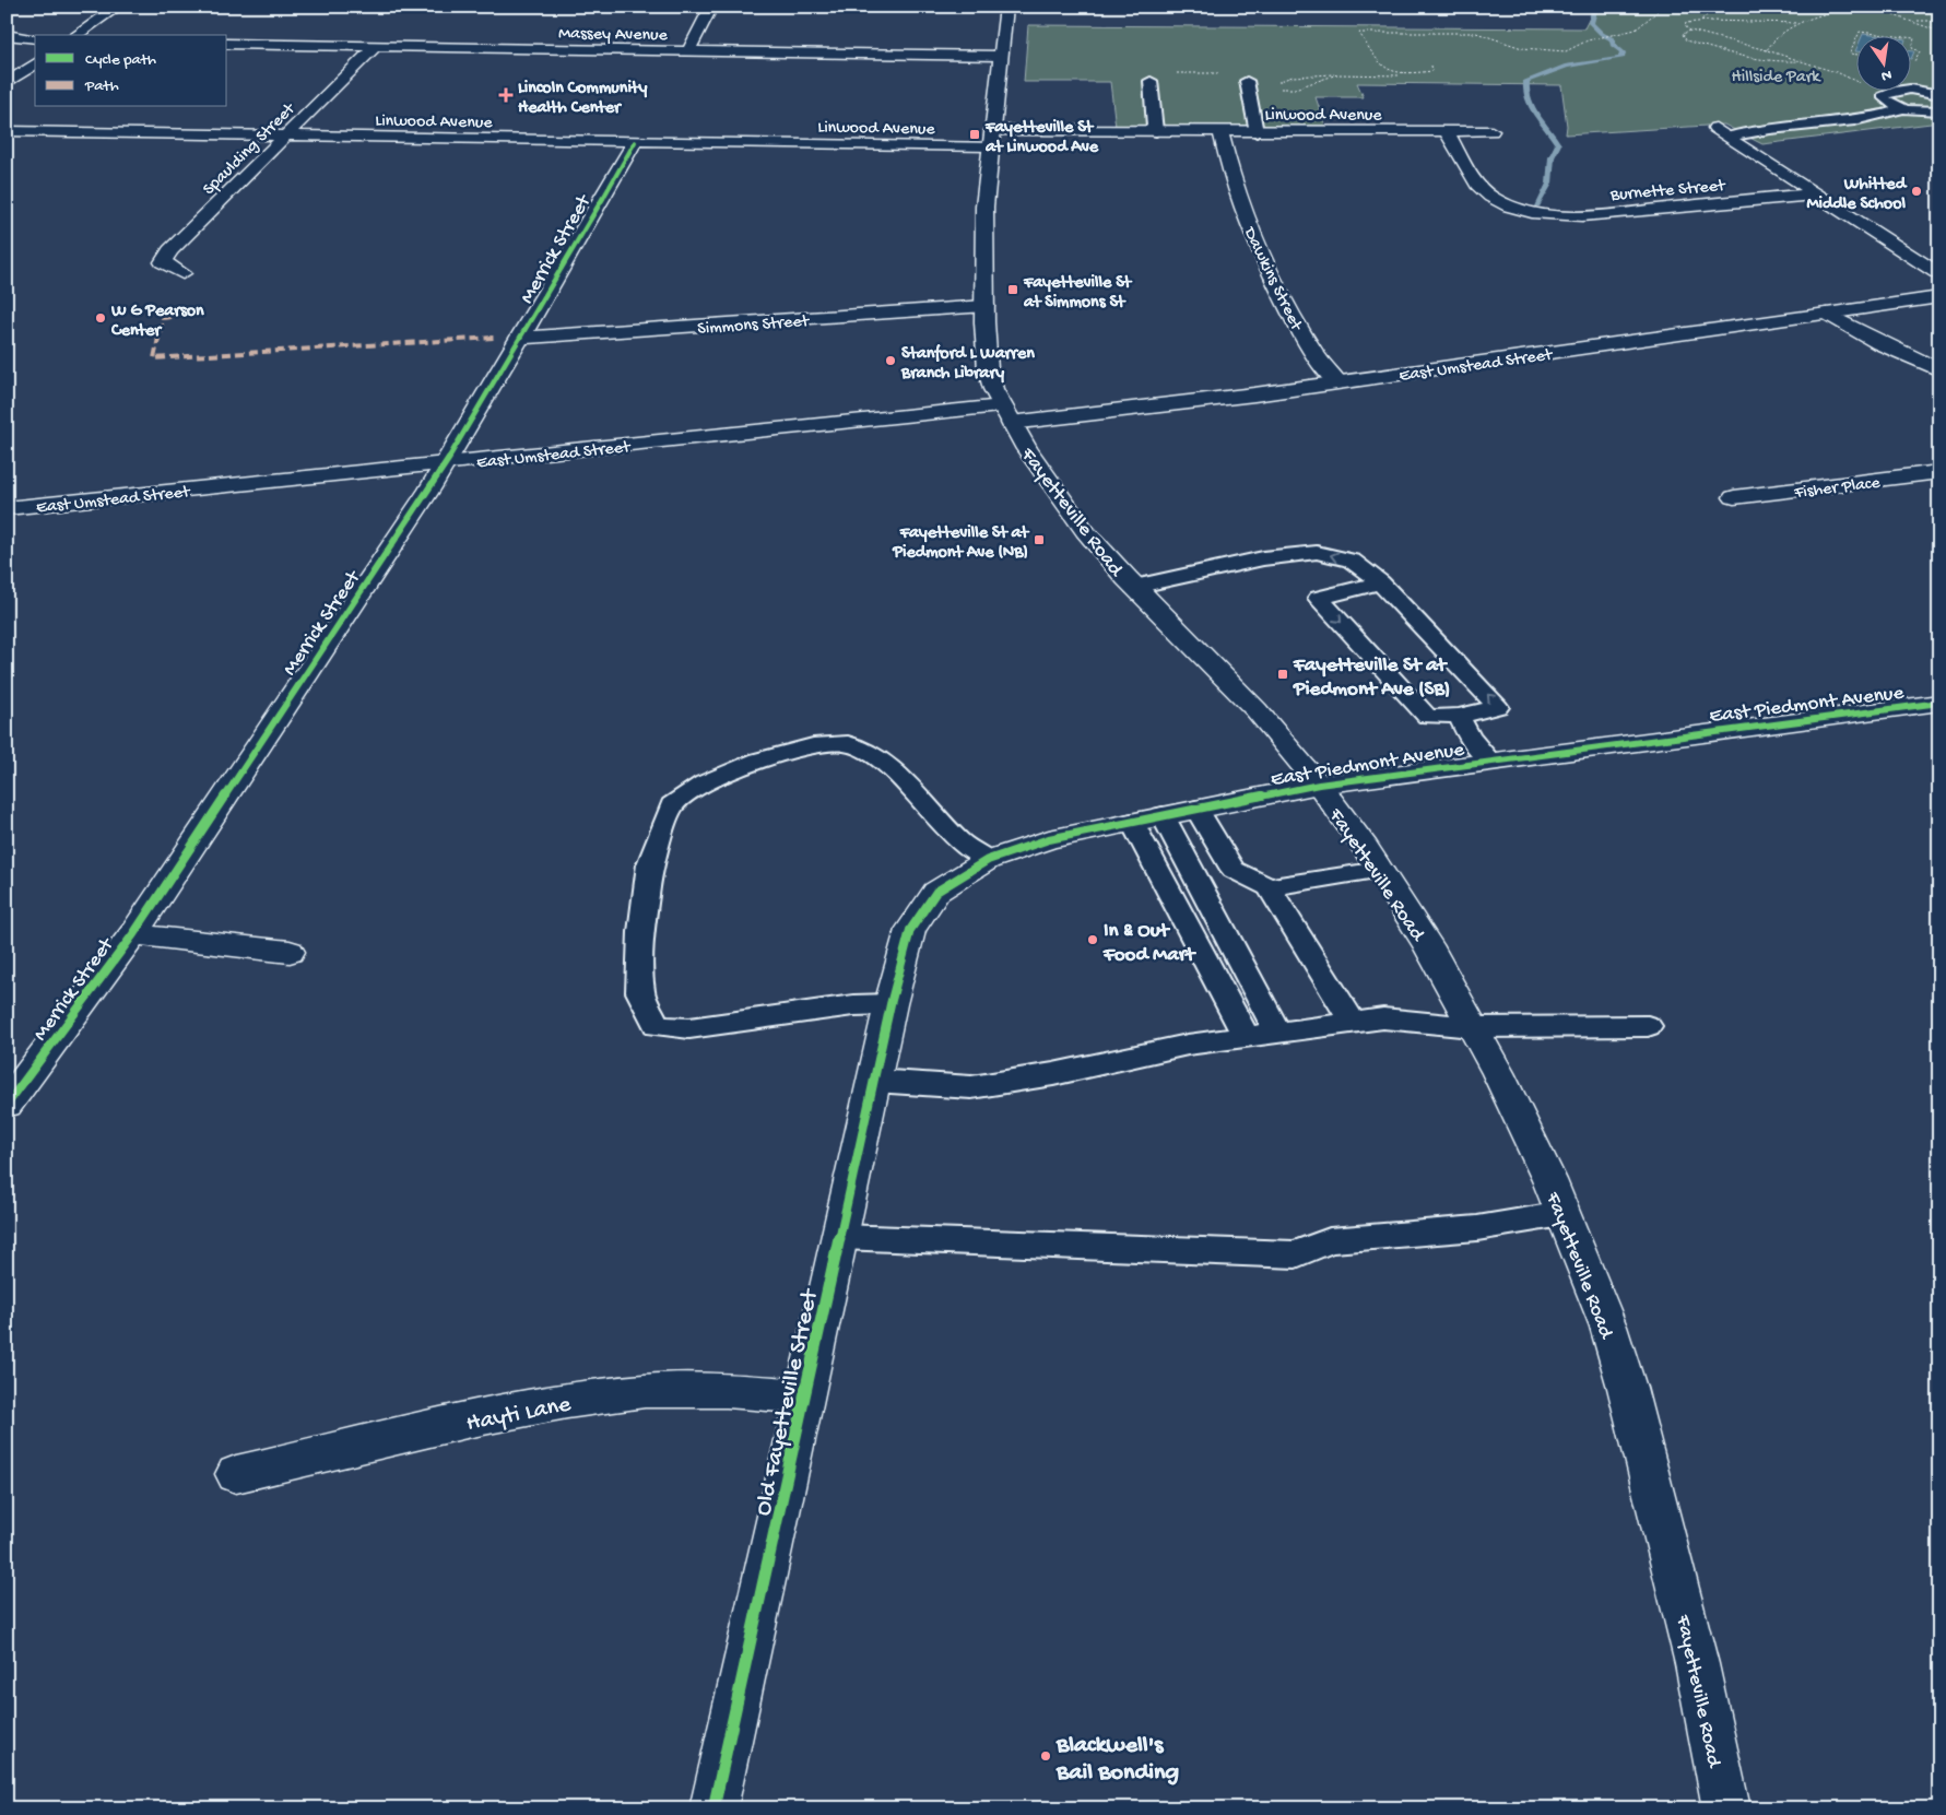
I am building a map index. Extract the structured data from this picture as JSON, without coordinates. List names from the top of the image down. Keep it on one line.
{"streets":{"street":["Massey Avenue","Linwood Avenue","Spaulding Street","Burnette Street","Merrick Street","Dawkins Street","Simmons Street","East Umstead Street","Fisher Place","Fayetteville Road","East Piedmont Avenue","Old Fayetteville Street","Hayti Lane"]},"crossings":[["Massey Avenue","Spaulding Street"],["Massey Avenue","Fayetteville Road"],["Linwood Avenue","Spaulding Street"],["Linwood Avenue","Burnette Street"],["Linwood Avenue","Merrick Street"],["Linwood Avenue","Dawkins Street"],["Linwood Avenue","Fayetteville Road"],["Merrick Street","Simmons Street"],["Merrick Street","East Umstead Street"],["Dawkins Street","East Umstead Street"],["Simmons Street","Fayetteville Road"],["East Umstead Street","Fayetteville Road"],["Fayetteville Road","East Piedmont Avenue"],["East Piedmont Avenue","Old Fayetteville Street"],["Old Fayetteville Street","Hayti Lane"]],"parks":["Hillside Park"],"places":{"health":["Lincoln Community Health Center"],"transit":["Fayetteville St at Linwood Ave","Fayetteville St at Simmons St","Fayetteville St at Piedmont Ave (NB)","Fayetteville St at Piedmont Ave (SB)"],"other":["Whitted Middle School","W G Pearson Center","Stanford L Warren Branch Library","In & Out Food Mart","Blackwell's Bail Bonding"]},"legend":["Cycle path","Path"],"north":"bottom"}
